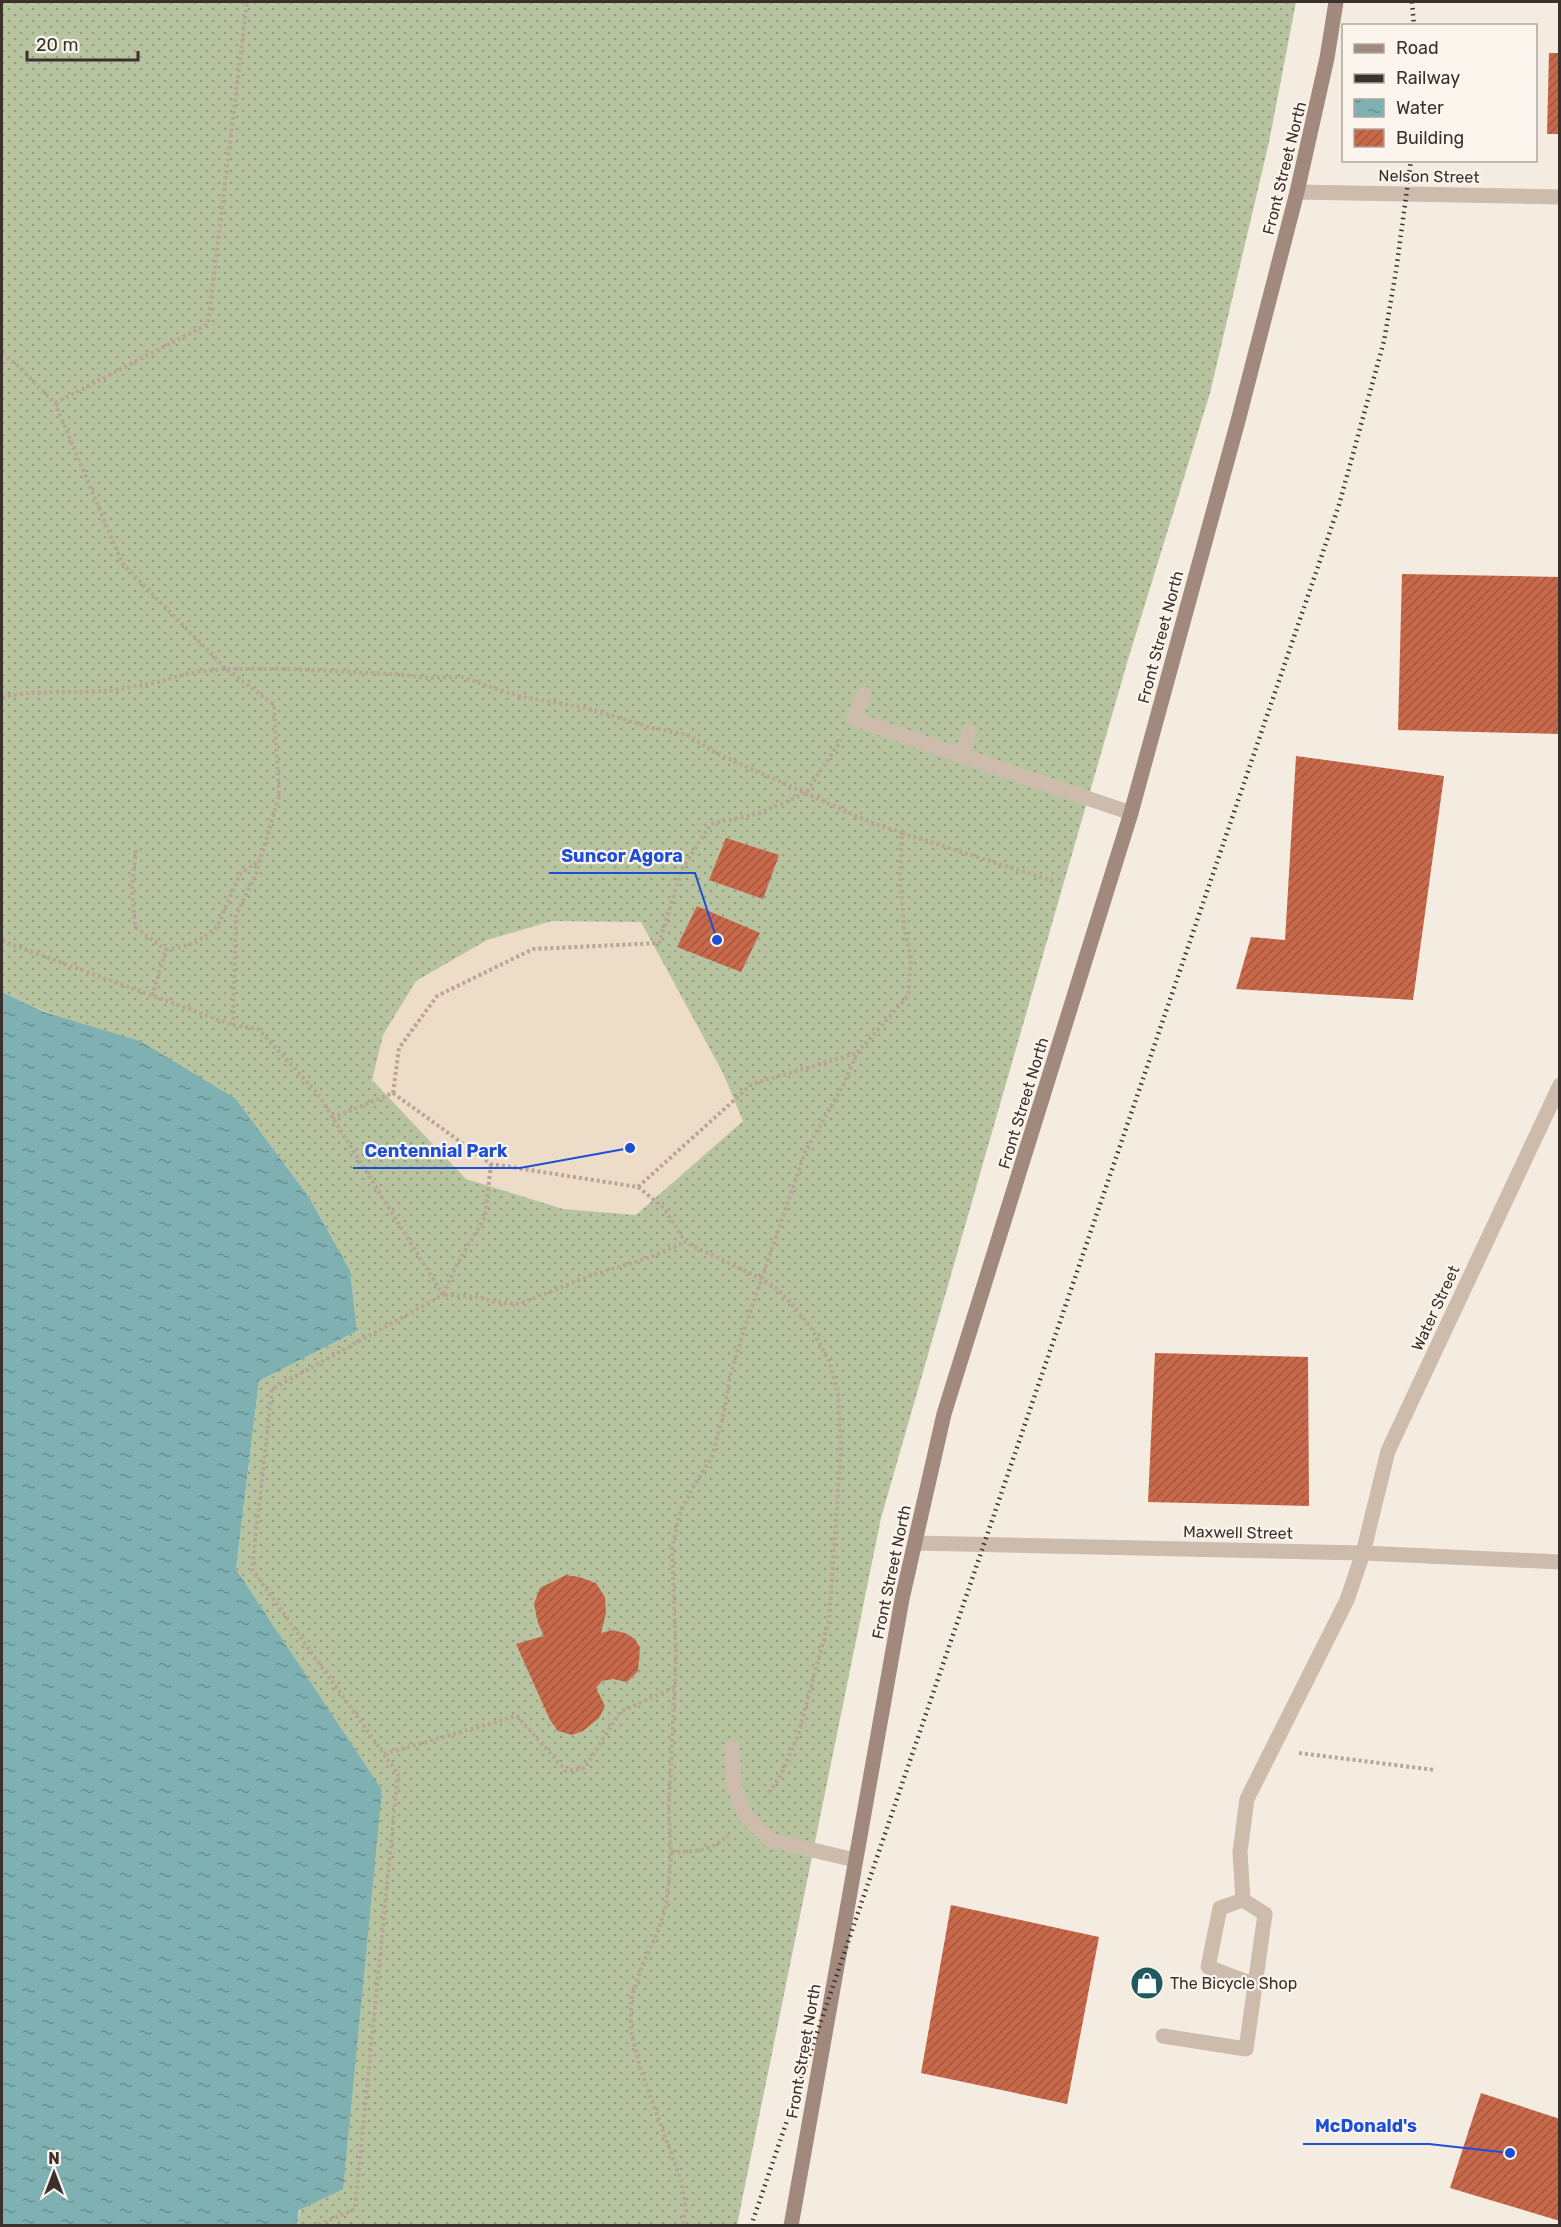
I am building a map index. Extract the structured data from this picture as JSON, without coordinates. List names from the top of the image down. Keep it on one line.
{"streets":{"main road":["Front Street North"],"street":["Nelson Street","Water Street","Maxwell Street"]},"crossings":[["Front Street North","Nelson Street"],["Front Street North","Maxwell Street"],["Water Street","Maxwell Street"]],"places":{"other":["Suncor Agora","Centennial Park","McDonald's"],"shop":["The Bicycle Shop"]},"legend":["Road","Railway","Water","Building"],"scale_bar":"20 m","north":"top"}
